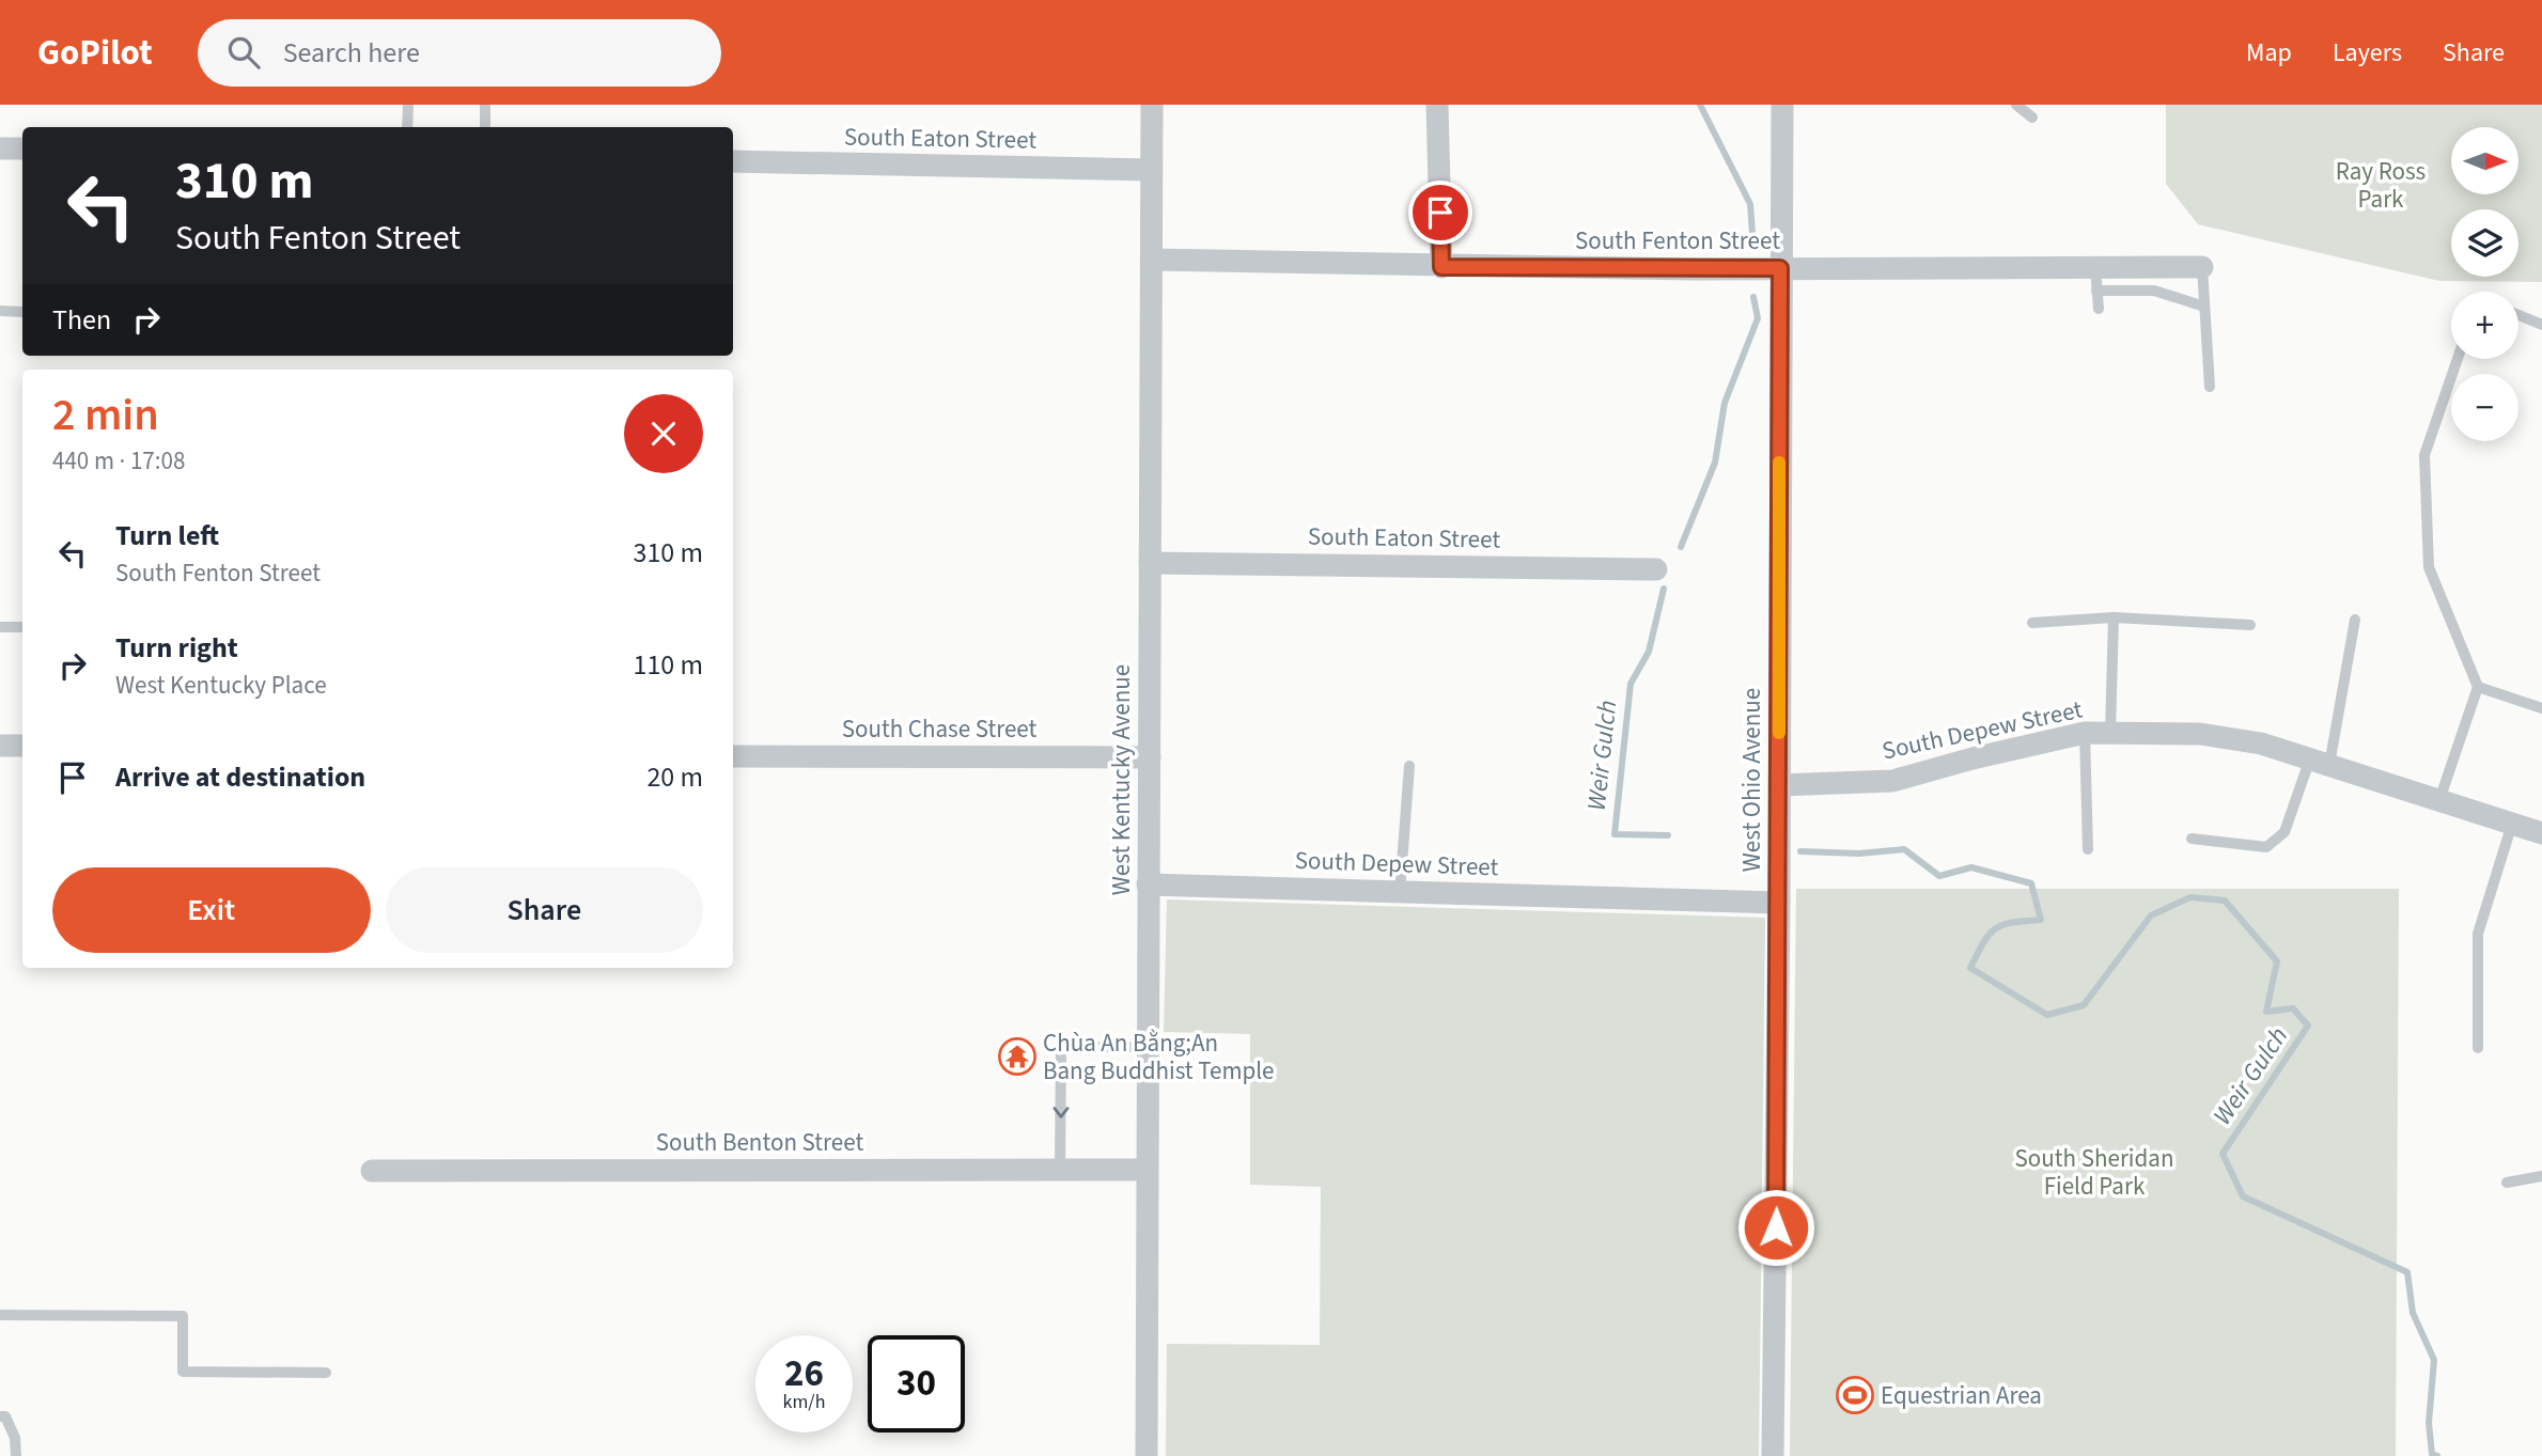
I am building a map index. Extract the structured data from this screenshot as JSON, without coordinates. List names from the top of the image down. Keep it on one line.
{"streets":{"street":["South Eaton Street","South Fenton Street","South Chase Street","South Depew Street","West Kentucky Avenue","West Ohio Avenue","South Benton Street"]},"crossings":[["South Eaton Street","West Kentucky Avenue"],["South Fenton Street","West Kentucky Avenue"],["South Fenton Street","West Ohio Avenue"],["South Chase Street","West Kentucky Avenue"],["South Depew Street","West Kentucky Avenue"],["South Depew Street","West Ohio Avenue"],["West Kentucky Avenue","South Benton Street"]],"water":["Weir Gulch"],"parks":["Ray Ross Park","South Sheridan Field Park"],"places":{"temple":["Chùa An Bằng;An Bang Buddhist Temple"],"sports":["Equestrian Area"]},"north":"right","page":{"header":"GoPilot","search":"Search here","nav":["Map","Layers","Share"],"map_buttons":["+","−"],"turn":["310 m","South Fenton Street"],"then":"Then","heading":["2 min","440 m · 17:08"],"list":[{"name":"Turn left","note":"South Fenton Street","value":"310 m"},{"name":"Turn right","note":"West Kentucky Place","value":"110 m"},{"name":"Arrive at destination","value":"20 m"}],"buttons":["Exit","Share"],"speed":"26 km/h","limit":"30"}}
